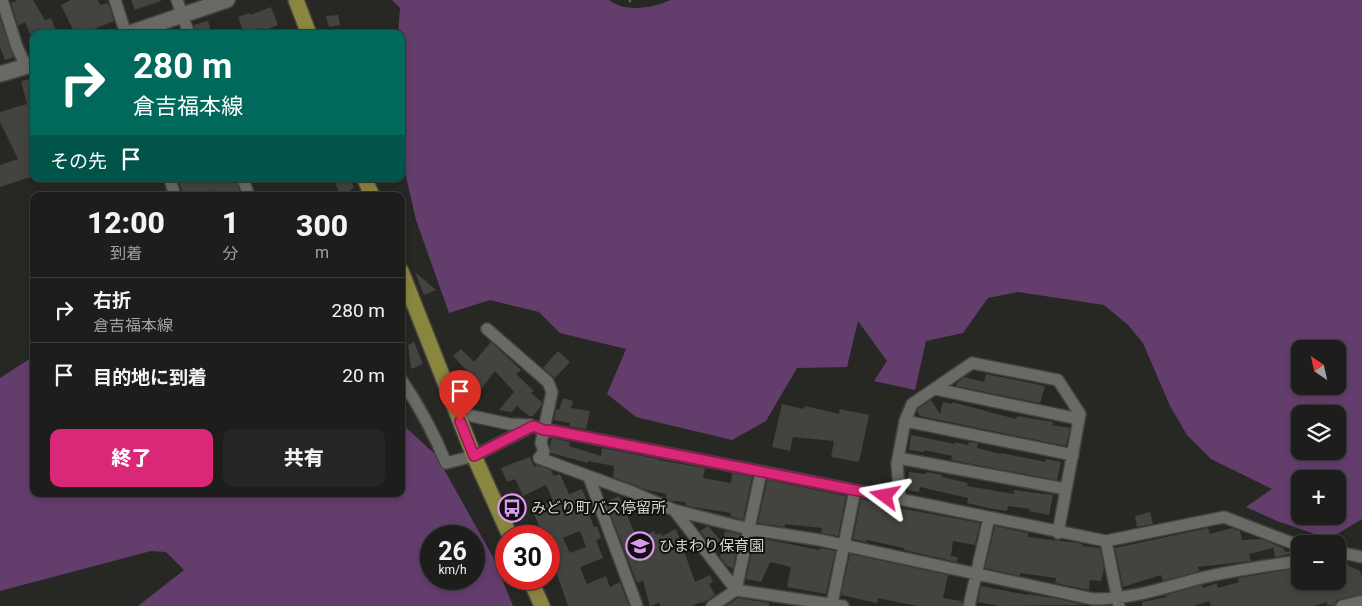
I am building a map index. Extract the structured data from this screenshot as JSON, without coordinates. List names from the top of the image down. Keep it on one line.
{"places":{"bus stop":["みどり町バス停留所"],"school or university":["ひまわり保育園"]},"north":"top left","page":{"turn":["280 m","倉吉福本線"],"then":"その先","eta":["12:00","到着","1","分","300","m"],"list":[{"name":"右折","note":"倉吉福本線","value":"280 m"},{"name":"目的地に到着","value":"20 m"}],"map_buttons":["+","−"],"buttons":["終了","共有"],"speed":"26 km/h","limit":"30"}}
